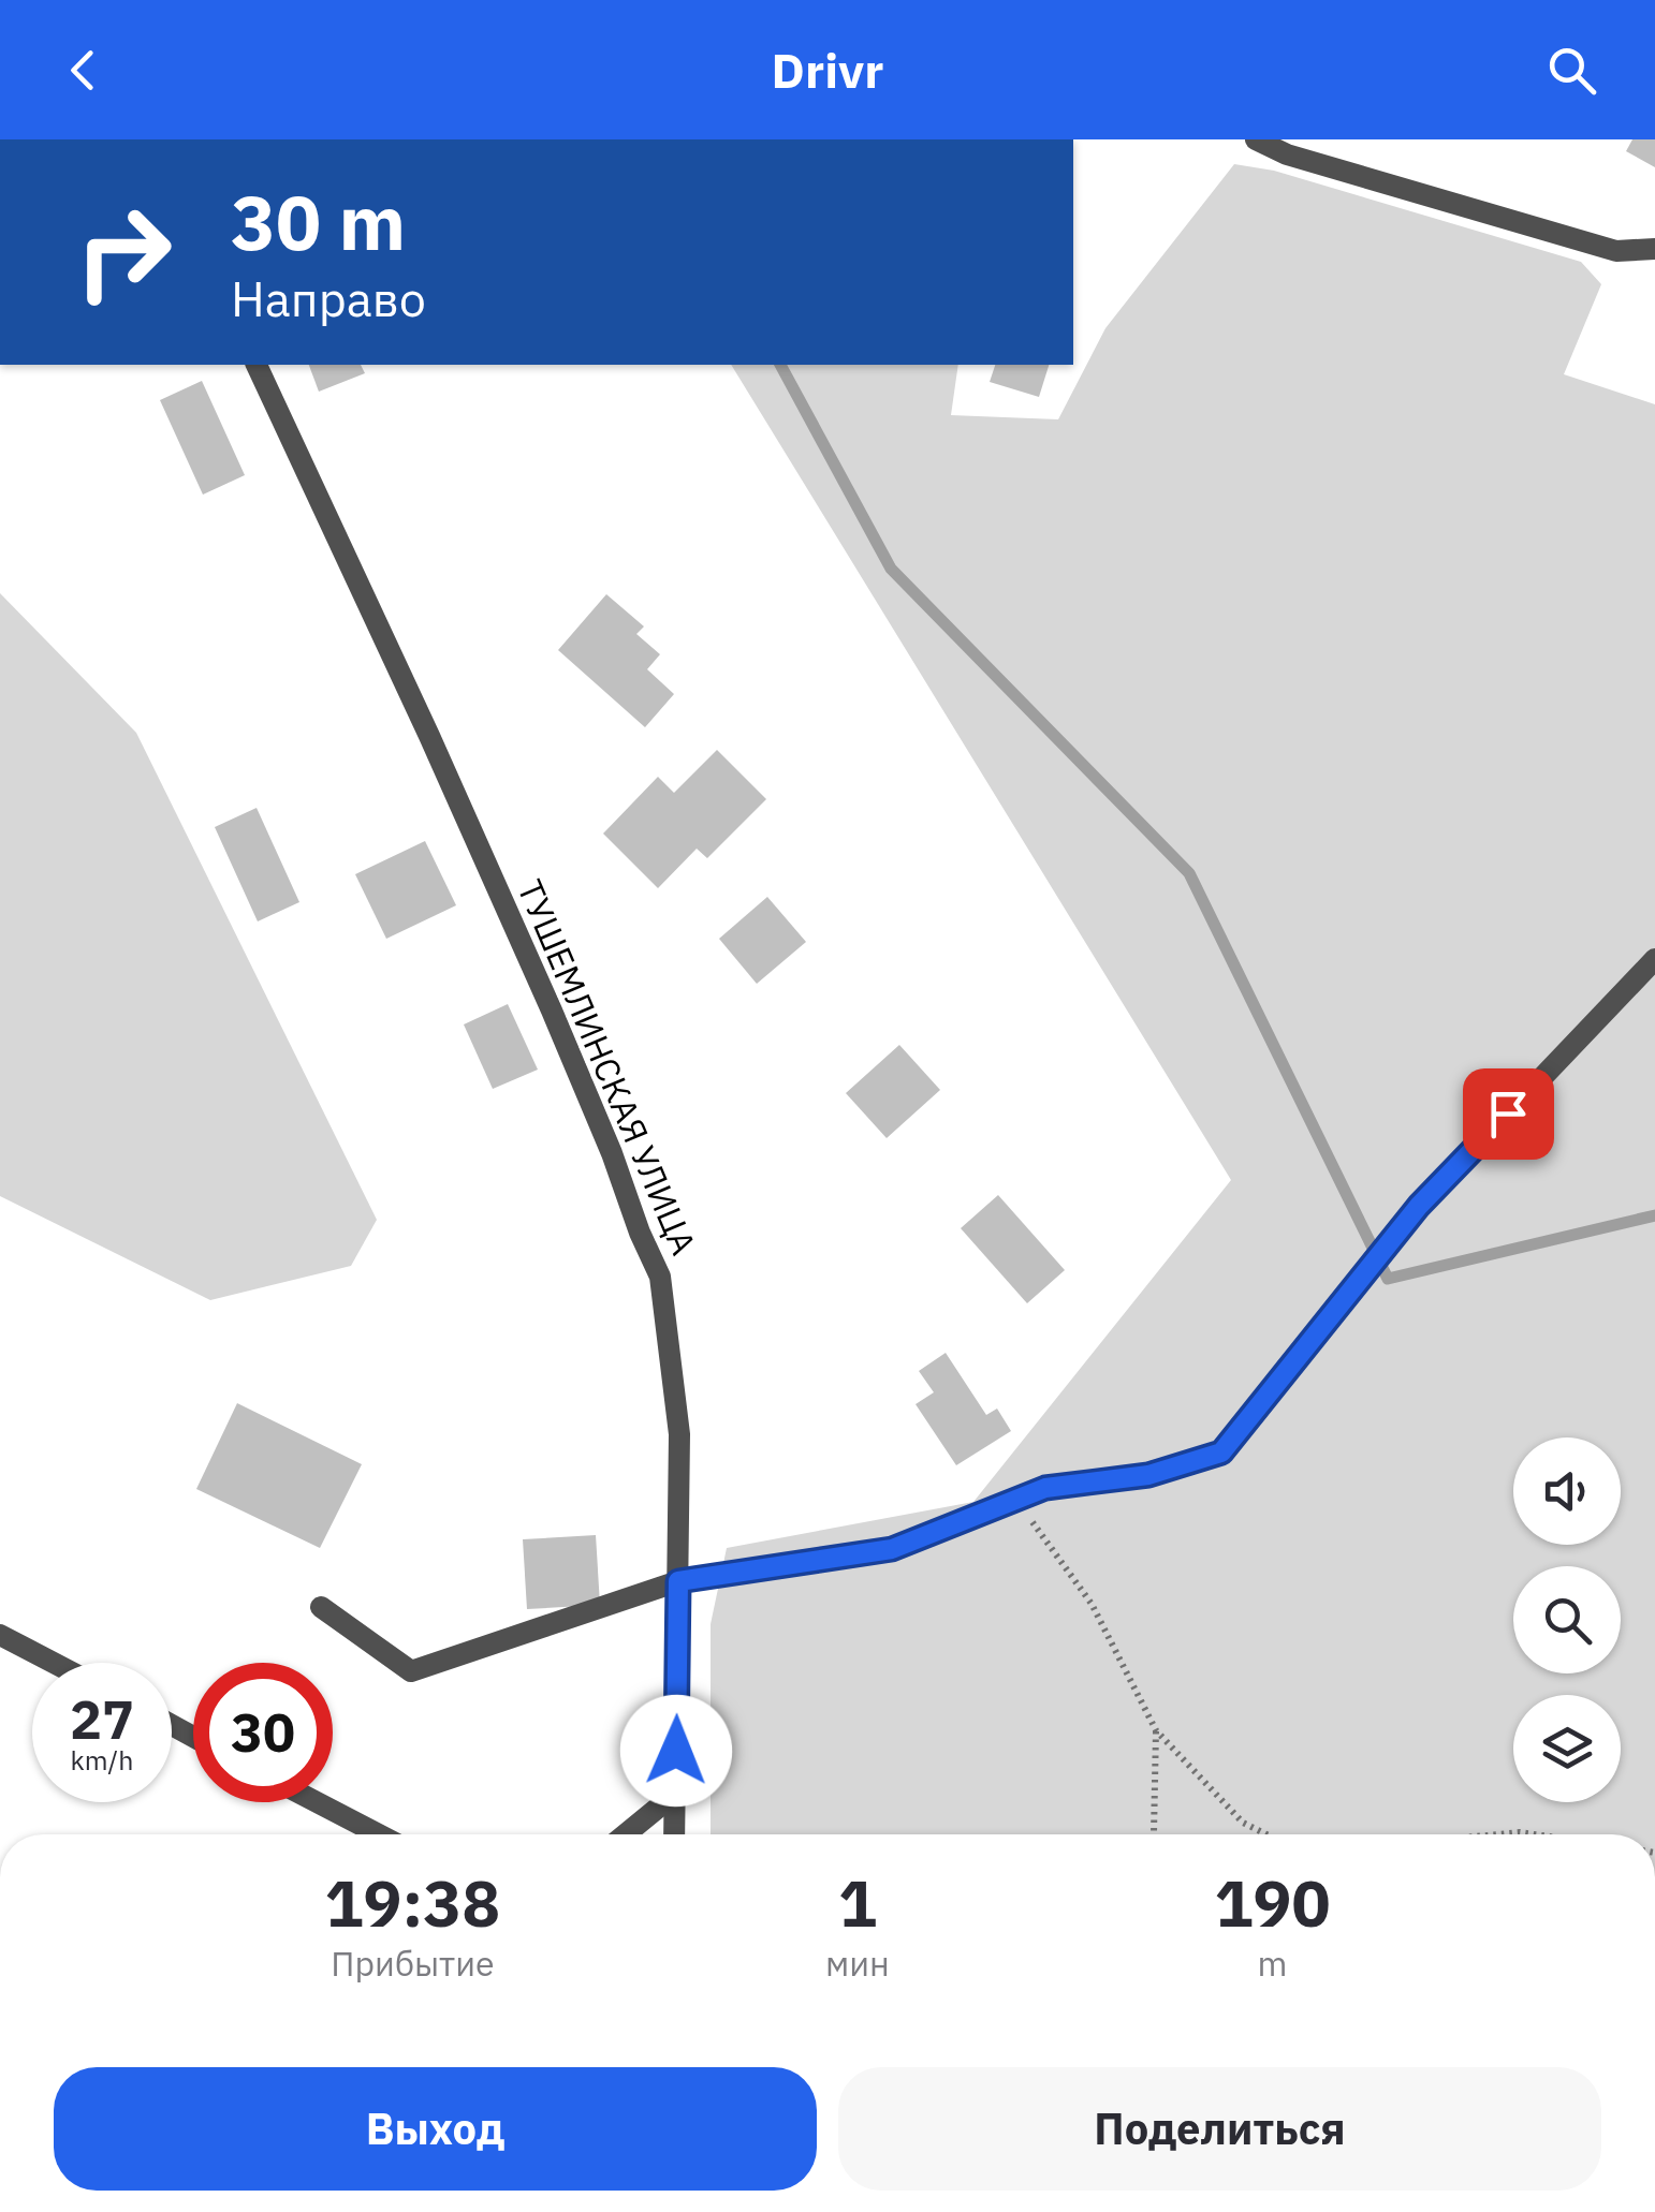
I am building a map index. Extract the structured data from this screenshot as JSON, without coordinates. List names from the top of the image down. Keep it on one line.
{"streets":{"street":["ТУШЕМЛИНСКАЯ УЛИЦА"]},"page":{"header":"Drivr","turn":["30 m","Направо"],"speed":"27 km/h","limit":"30","eta":["19:38","Прибытие","1","мин","190","m"],"buttons":["Выход","Поделиться"]}}
